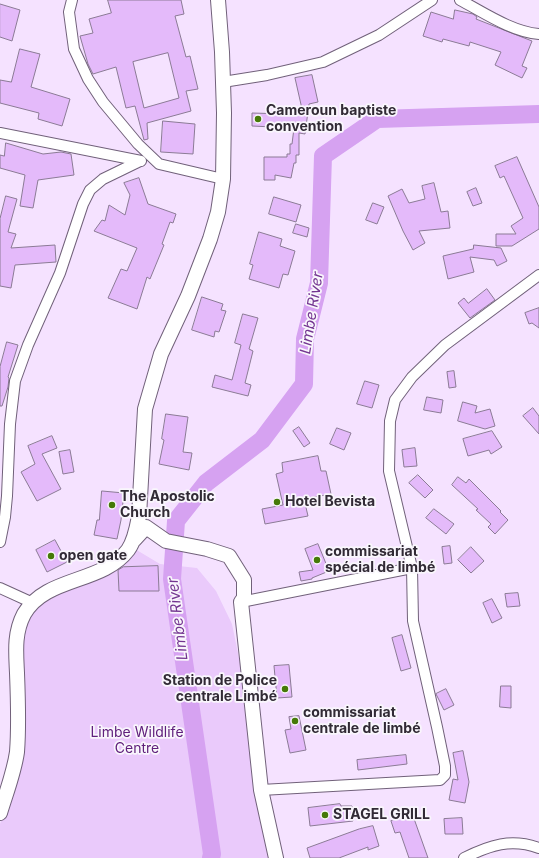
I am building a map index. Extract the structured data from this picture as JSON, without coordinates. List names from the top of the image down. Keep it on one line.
{"water":["Limbe River"],"parks":["Limbe Wildlife Centre"],"places":["Cameroun baptiste convention","Hotel Bevista","The Apostolic Church","open gate","commissariat spécial de limbé","Station de Police centrale Limbé","commissariat centrale de limbé","STAGEL GRILL"]}
